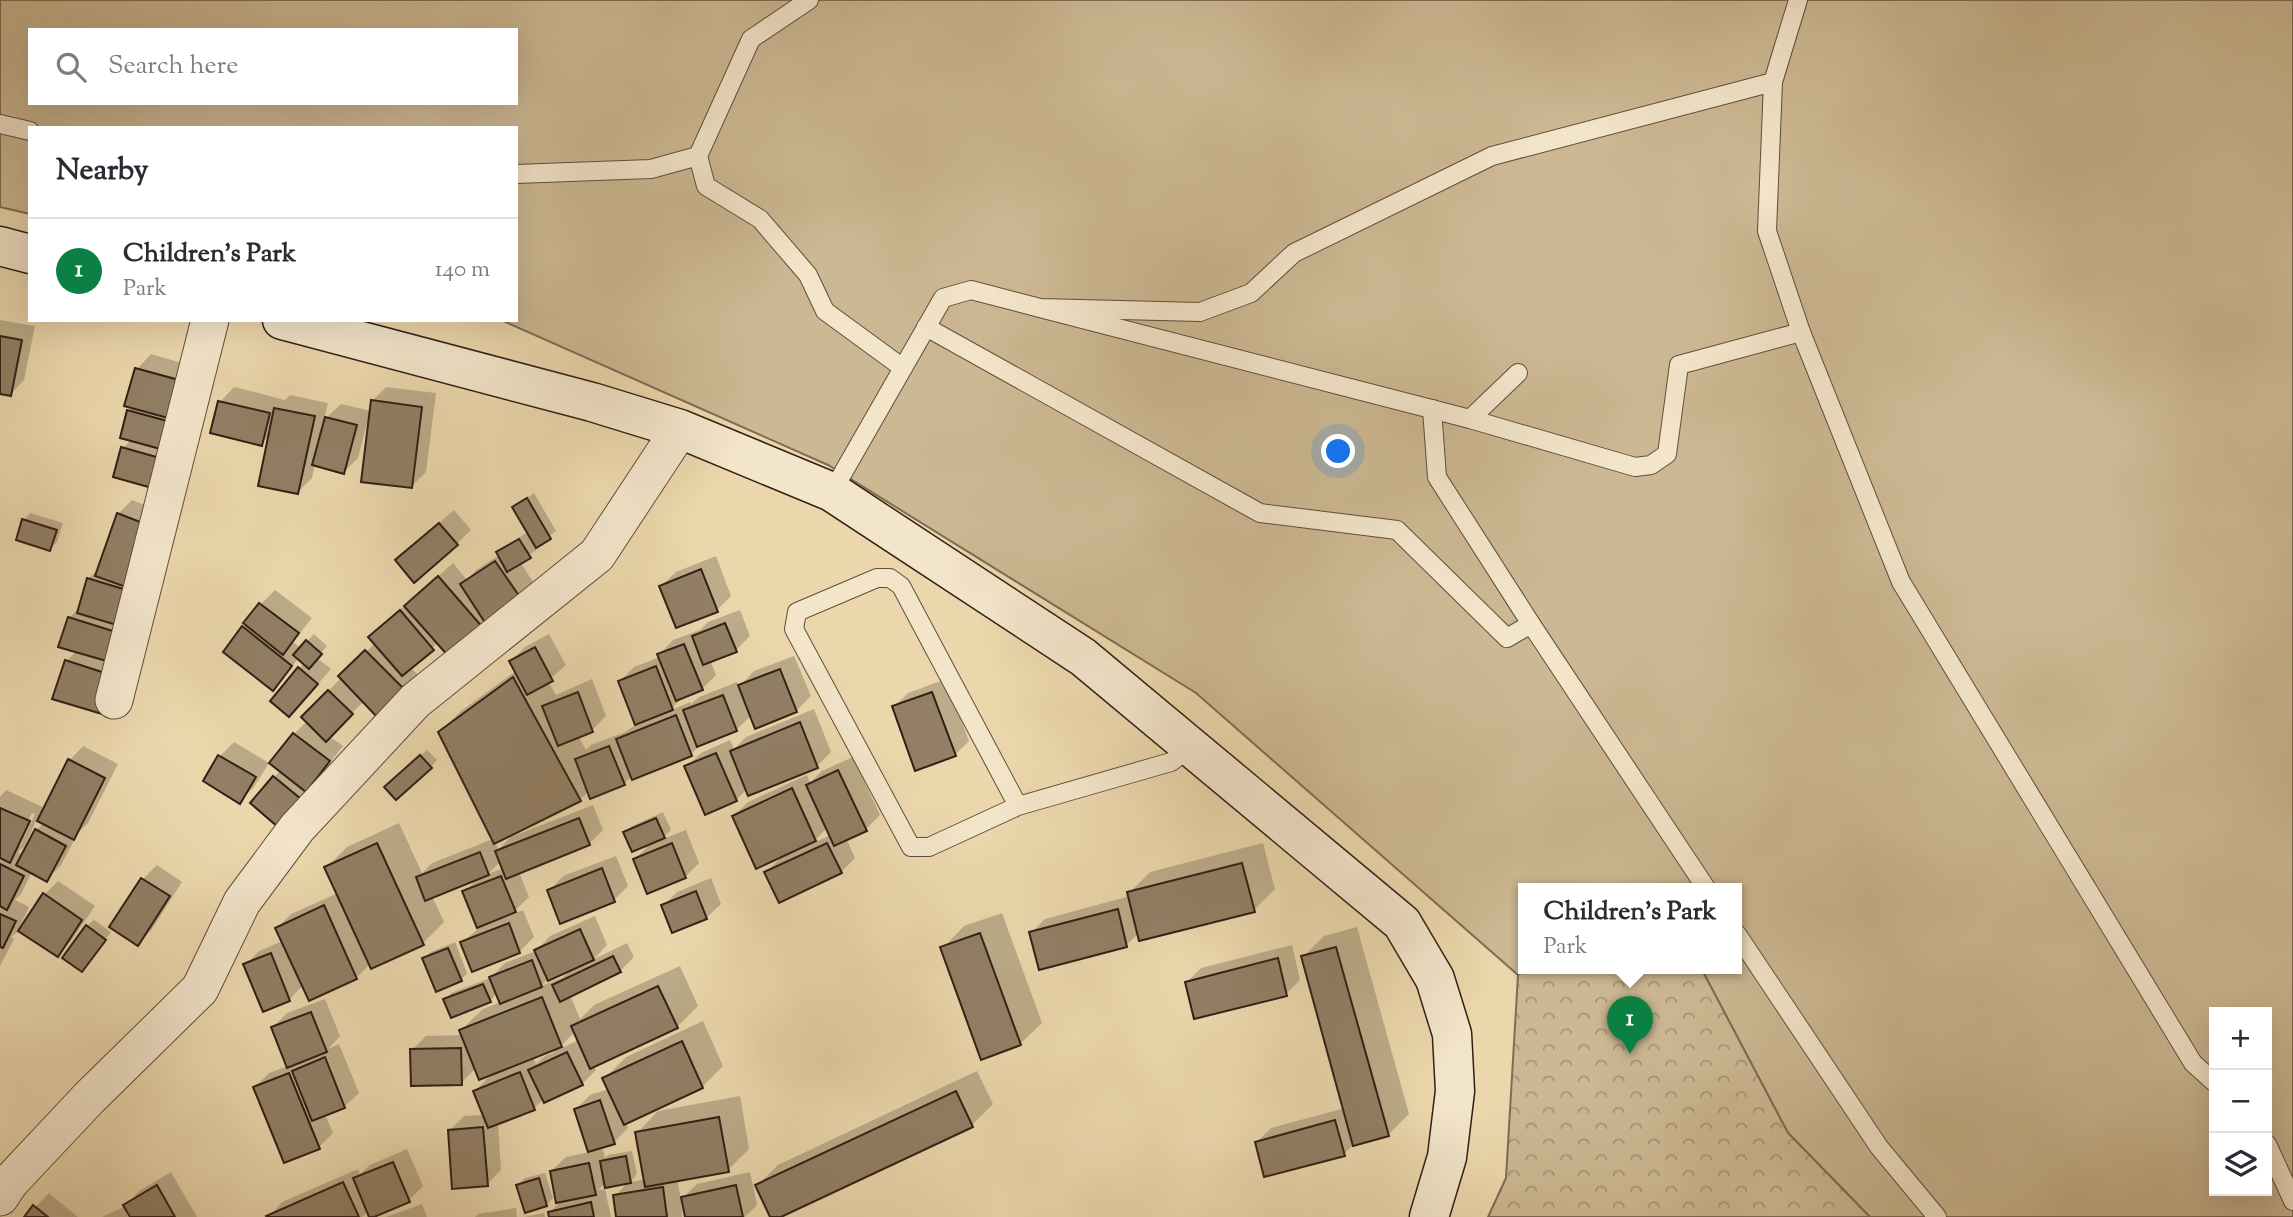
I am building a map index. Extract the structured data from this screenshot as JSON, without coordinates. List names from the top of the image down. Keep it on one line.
{"page":{"search":"Search here","heading":"Nearby","list":[{"mark":"1","name":"Children's Park","note":"Park","value":"140 m"}],"popup":["Children's Park","Park"],"pins":"1","map_buttons":["+","−"]}}
